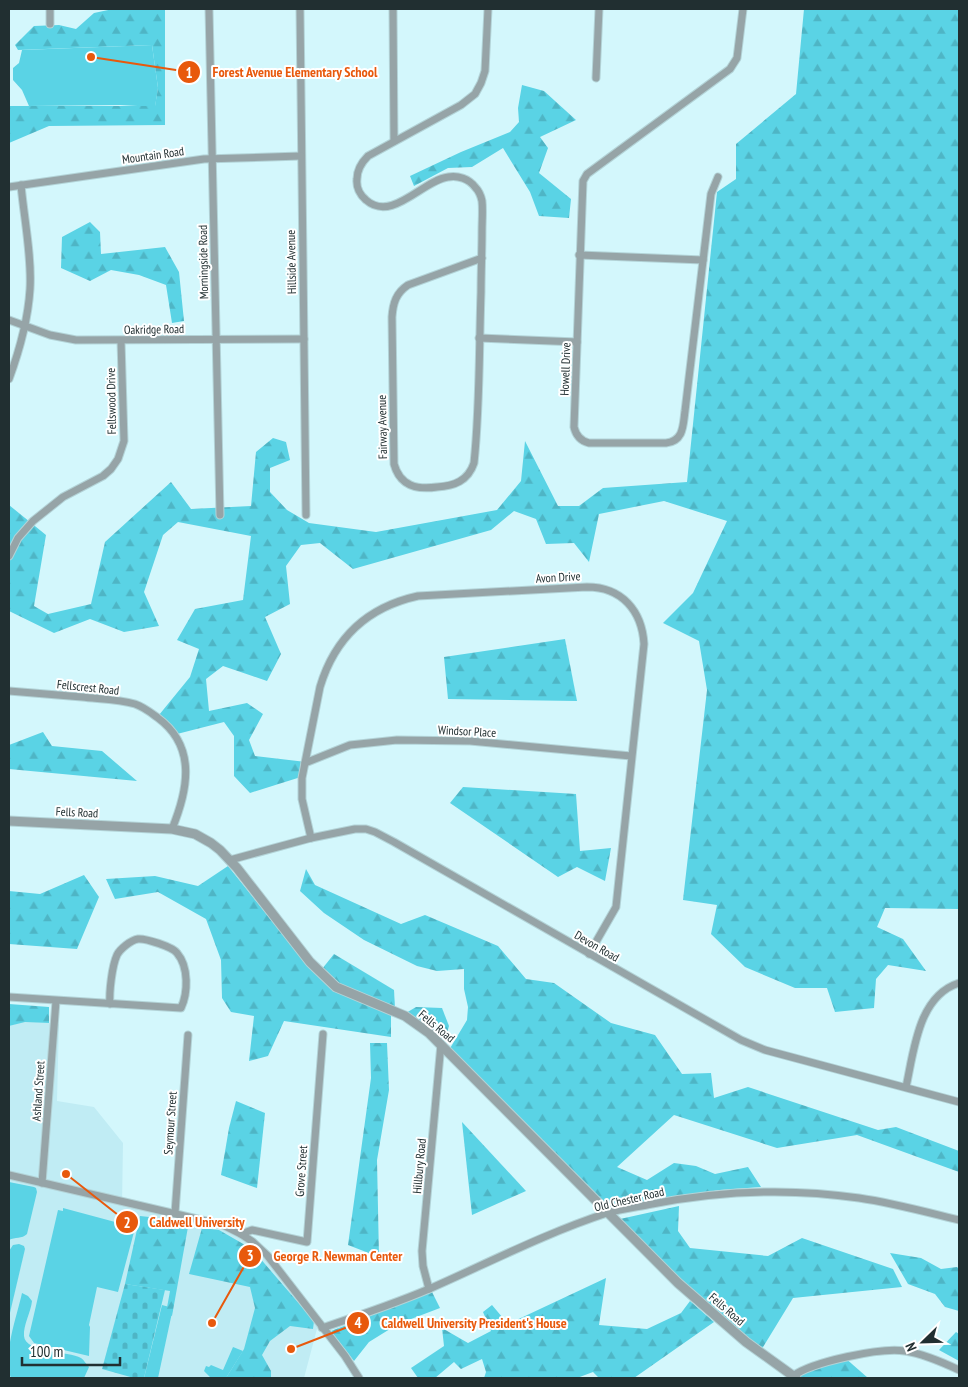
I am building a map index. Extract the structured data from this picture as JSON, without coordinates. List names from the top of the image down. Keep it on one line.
{"streets":{"street":["Mountain Road","Morningside Road","Hillside Avenue","Oakridge Road","Howell Drive","Fellswood Drive","Fairway Avenue","Avon Drive","Fellscrest Road","Windsor Place","Fells Road","Devon Road","Ashland Street","Seymour Street","Hillbury Road","Grove Street","Old Chester Road"]},"crossings":[["Mountain Road","Morningside Road"],["Mountain Road","Hillside Avenue"],["Morningside Road","Oakridge Road"],["Hillside Avenue","Oakridge Road"],["Oakridge Road","Fellswood Drive"],["Avon Drive","Windsor Place"],["Avon Drive","Devon Road"],["Fellscrest Road","Fells Road"],["Fells Road","Devon Road"],["Fells Road","Hillbury Road"],["Fells Road","Old Chester Road"],["Hillbury Road","Old Chester Road"]],"places":["Forest Avenue Elementary School","Caldwell University","George R. Newman Center","Caldwell University President's House"],"scale_bar":"100 m","north":"bottom left"}
